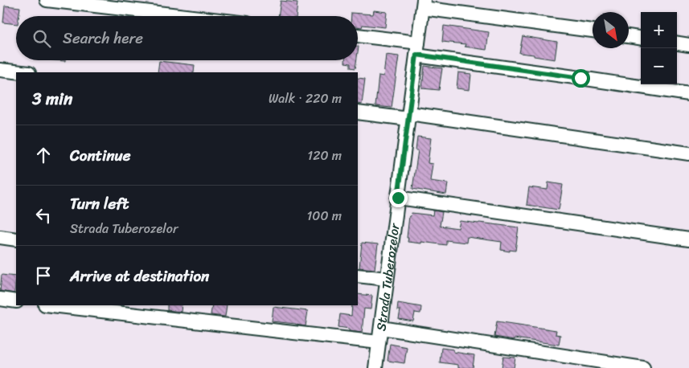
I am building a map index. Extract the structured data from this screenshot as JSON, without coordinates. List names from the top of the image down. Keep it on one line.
{"streets":{"street":["Strada Tuberozelor"]},"north":"bottom right","page":{"map_buttons":["+","−"],"search":"Search here","heading":["3 min","Walk · 220 m"],"list":[["Continue","120 m"],["Turn left","Strada Tuberozelor","100 m"],"Arrive at destination"]}}
